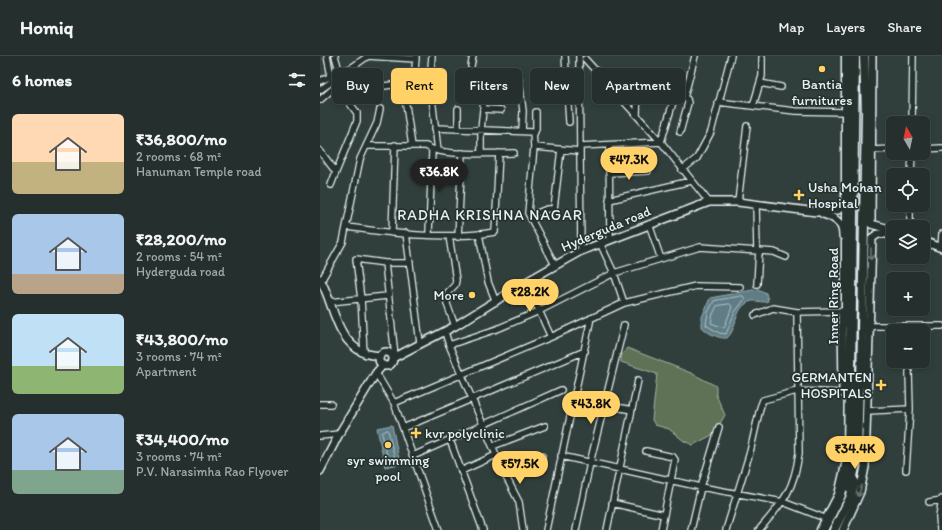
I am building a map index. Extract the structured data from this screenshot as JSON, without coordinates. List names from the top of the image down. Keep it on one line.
{"streets":{"main road":["Inner Ring Road"],"street":["Hyderguda road"]},"crossings":[["Hyderguda road","Inner Ring Road"]],"districts":["RADHA KRISHNA NAGAR"],"places":{"other":["Bantia furnitures","More","syr swimming pool"],"health":["Usha Mohan Hospital","GERMANTEN HOSPITALS","kvr polyclinic"]},"north":"top","page":{"header":"Homiq","nav":["Map","Layers","Share"],"heading":"6 homes","chip":["Buy","Rent","Filters","New","Apartment"],"list":[{"name":"₹36,800/mo","note":"2 rooms · 68 m² · Hanuman Temple road"},{"name":"₹28,200/mo","note":"2 rooms · 54 m² · Hyderguda road"},{"name":"₹43,800/mo","note":"3 rooms · 74 m² · Apartment"},{"name":"₹34,400/mo","note":"3 rooms · 74 m² · P.V. Narasimha Rao Flyover"}],"map_buttons":["+","−"],"price":["₹47.3K","₹36.8K","₹28.2K","₹43.8K","₹34.4K","₹57.5K"]}}
